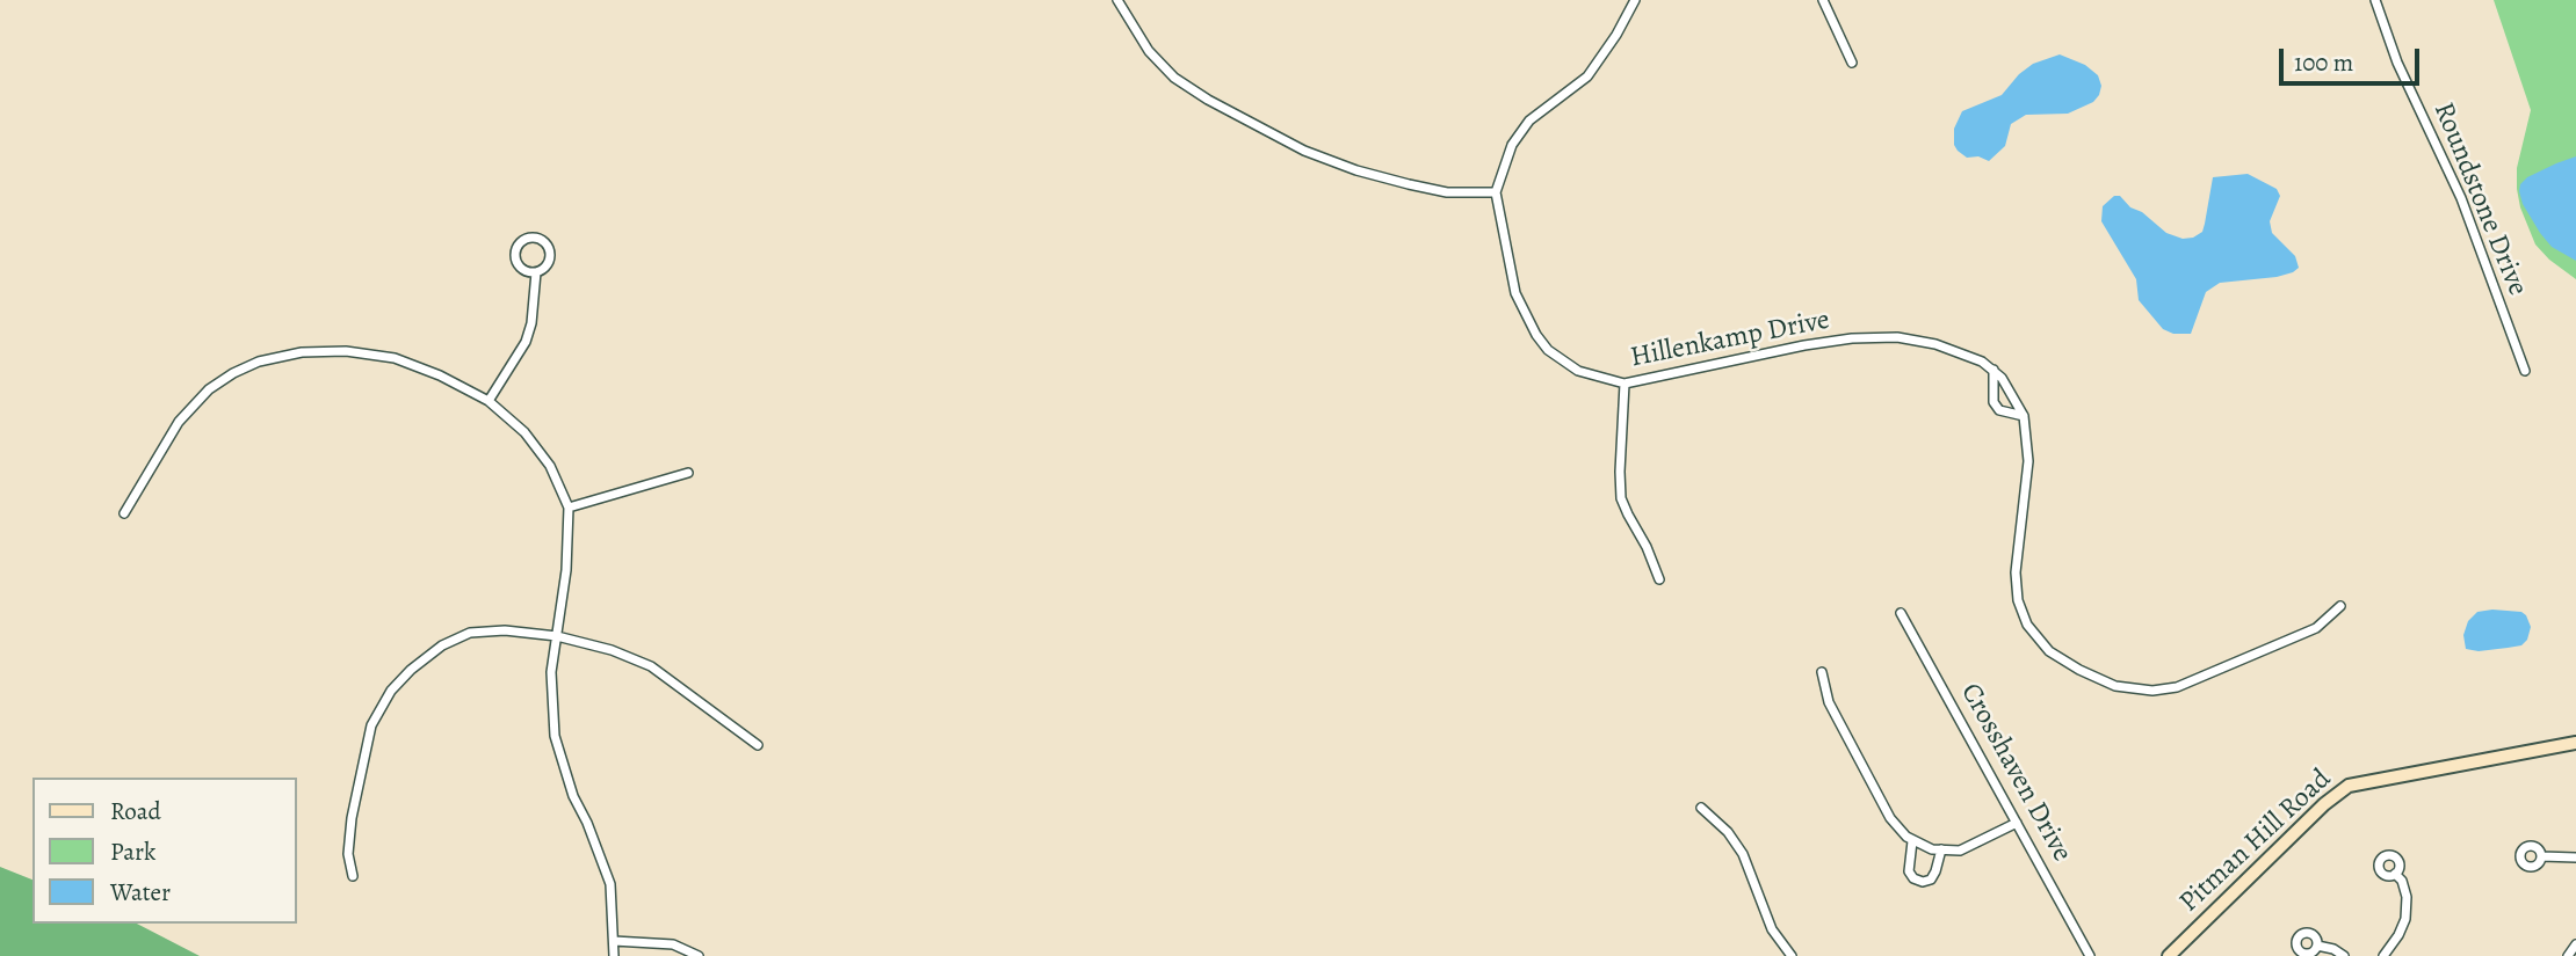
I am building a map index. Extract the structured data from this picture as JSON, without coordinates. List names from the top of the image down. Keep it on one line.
{"streets":{"street":["Roundstone Drive","Hillenkamp Drive","Crosshaven Drive","Pitman Hill Road"]},"legend":["Road","Park","Water"],"scale_bar":"100 m"}
